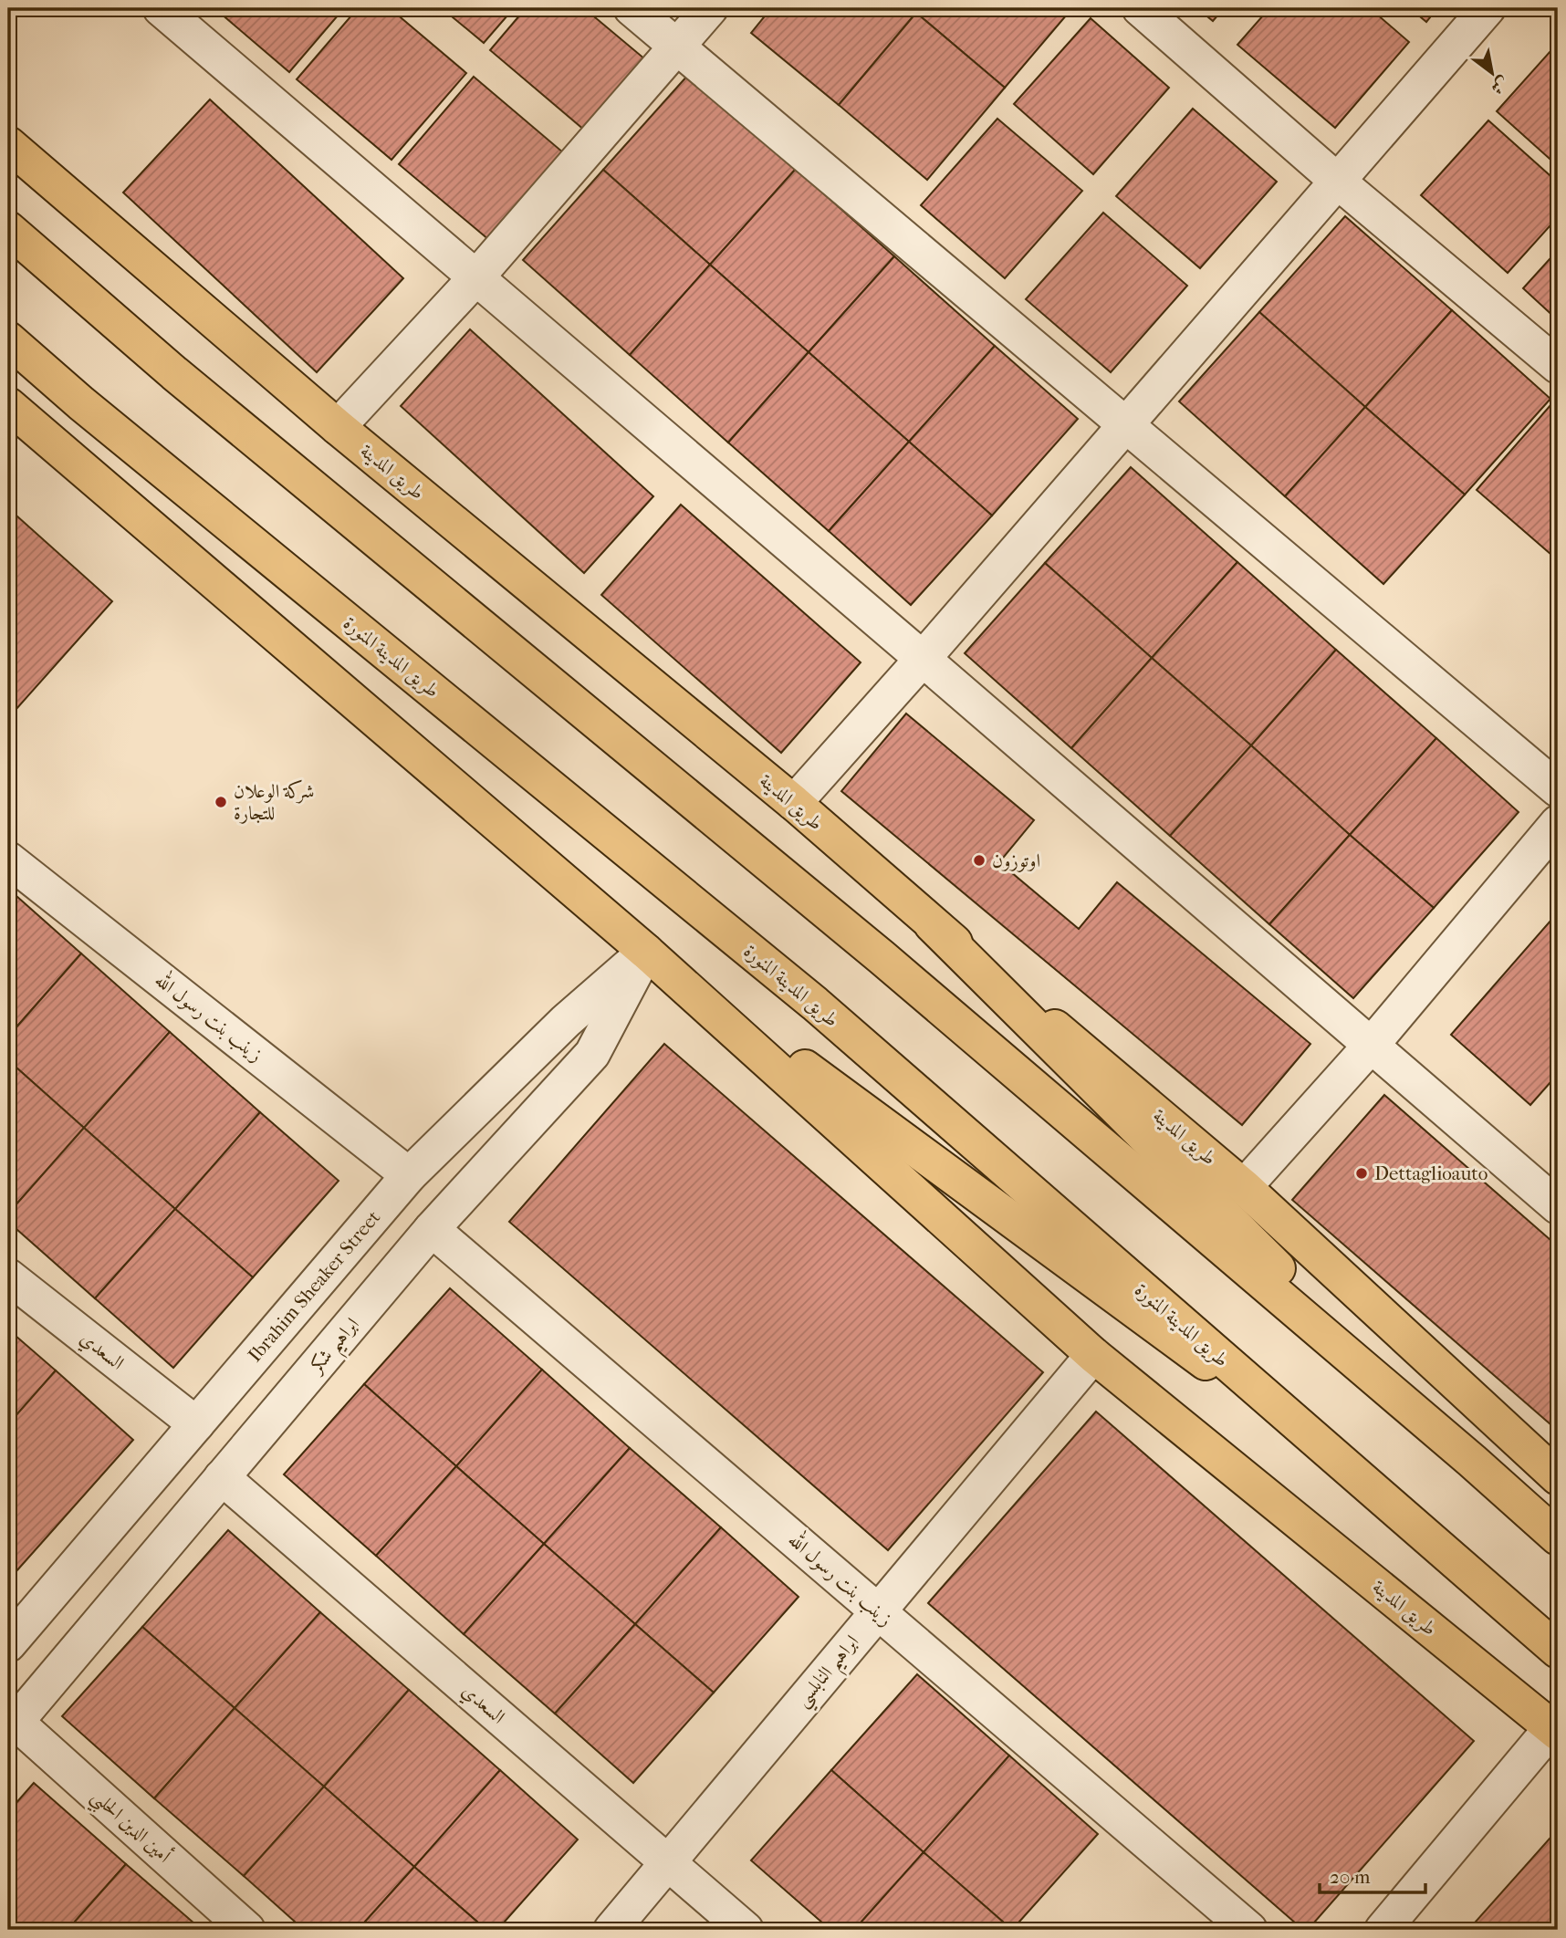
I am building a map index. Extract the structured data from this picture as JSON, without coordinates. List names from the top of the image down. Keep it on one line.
{"streets":{"main road":["طريق المدينة","طريق المدينة المنورة"],"street":["زينب بنت رسول الله","Ibrahim Sheaker Street","ابراهيم شكر","السعدي","ابراهيم النابلسي","أمين الدين الحلبي"]},"crossings":[["طريق المدينة","طريق المدينة المنورة"],["طريق المدينة","Ibrahim Sheaker Street"],["طريق المدينة","ابراهيم شكر"],["طريق المدينة","ابراهيم النابلسي"],["زينب بنت رسول الله","Ibrahim Sheaker Street"],["زينب بنت رسول الله","ابراهيم شكر"],["زينب بنت رسول الله","ابراهيم النابلسي"],["Ibrahim Sheaker Street","ابراهيم شكر"],["Ibrahim Sheaker Street","السعدي"],["ابراهيم شكر","السعدي"],["ابراهيم شكر","أمين الدين الحلبي"],["السعدي","ابراهيم النابلسي"]],"places":["شركة الوعلان للتجارة","اوتوزون","Dettaglioauto"],"scale_bar":"20 m","north":"bottom right"}
